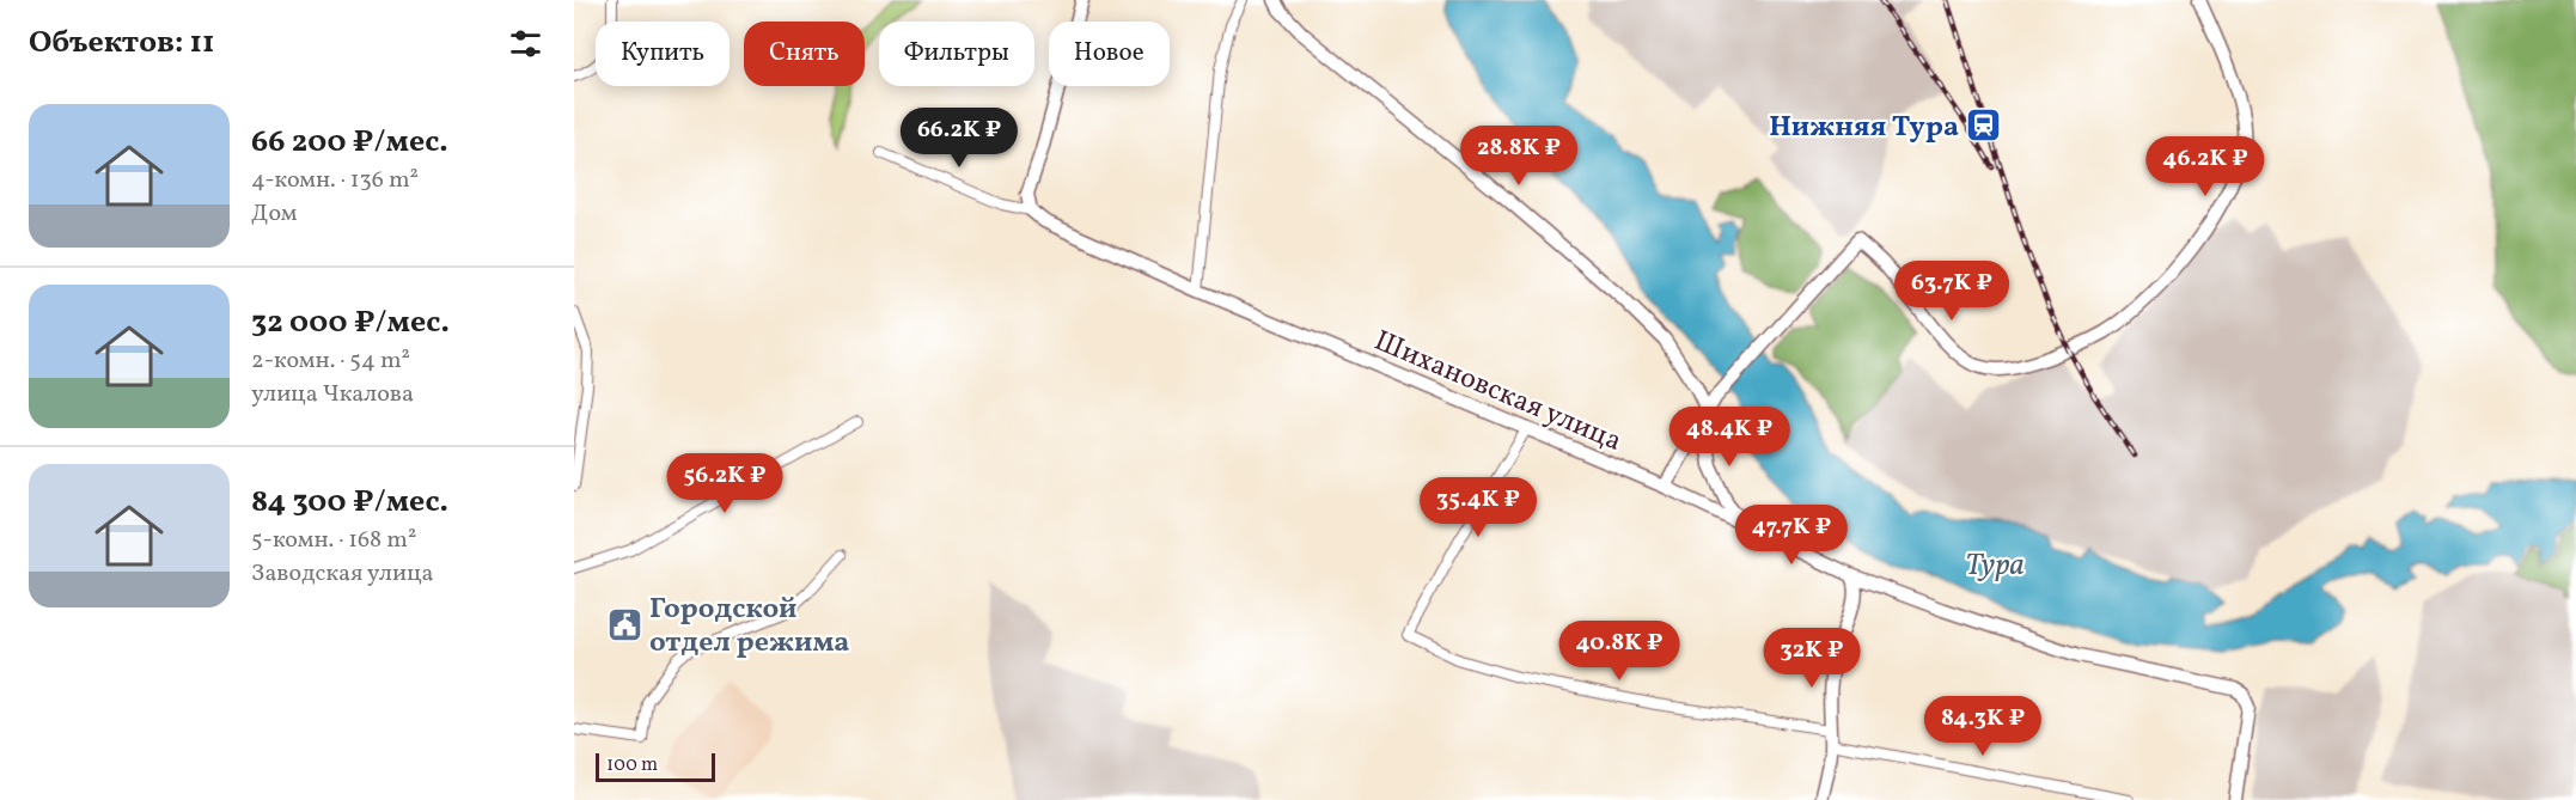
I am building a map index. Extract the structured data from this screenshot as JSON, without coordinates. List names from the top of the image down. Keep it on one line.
{"streets":{"main road":["Шихановская улица"]},"water":["Тура"],"places":{"station":["Нижняя Тура"],"public building":["Городской отдел режима"]},"scale_bar":"100 m","page":{"heading":"Объектов: 11","chip":["Купить","Снять","Фильтры","Новое"],"list":[{"name":"66 200 ₽/мес.","note":"4-комн. · 136 m² · Дом"},{"name":"32 000 ₽/мес.","note":"2-комн. · 54 m² · улица Чкалова"},{"name":"84 300 ₽/мес.","note":"5-комн. · 168 m² · Заводская улица"}],"price":["66.2K ₽","28.8K ₽","46.2K ₽","63.7K ₽","48.4K ₽","56.2K ₽","35.4K ₽","47.7K ₽","40.8K ₽","32K ₽","84.3K ₽"],"scale":"100 m"}}
